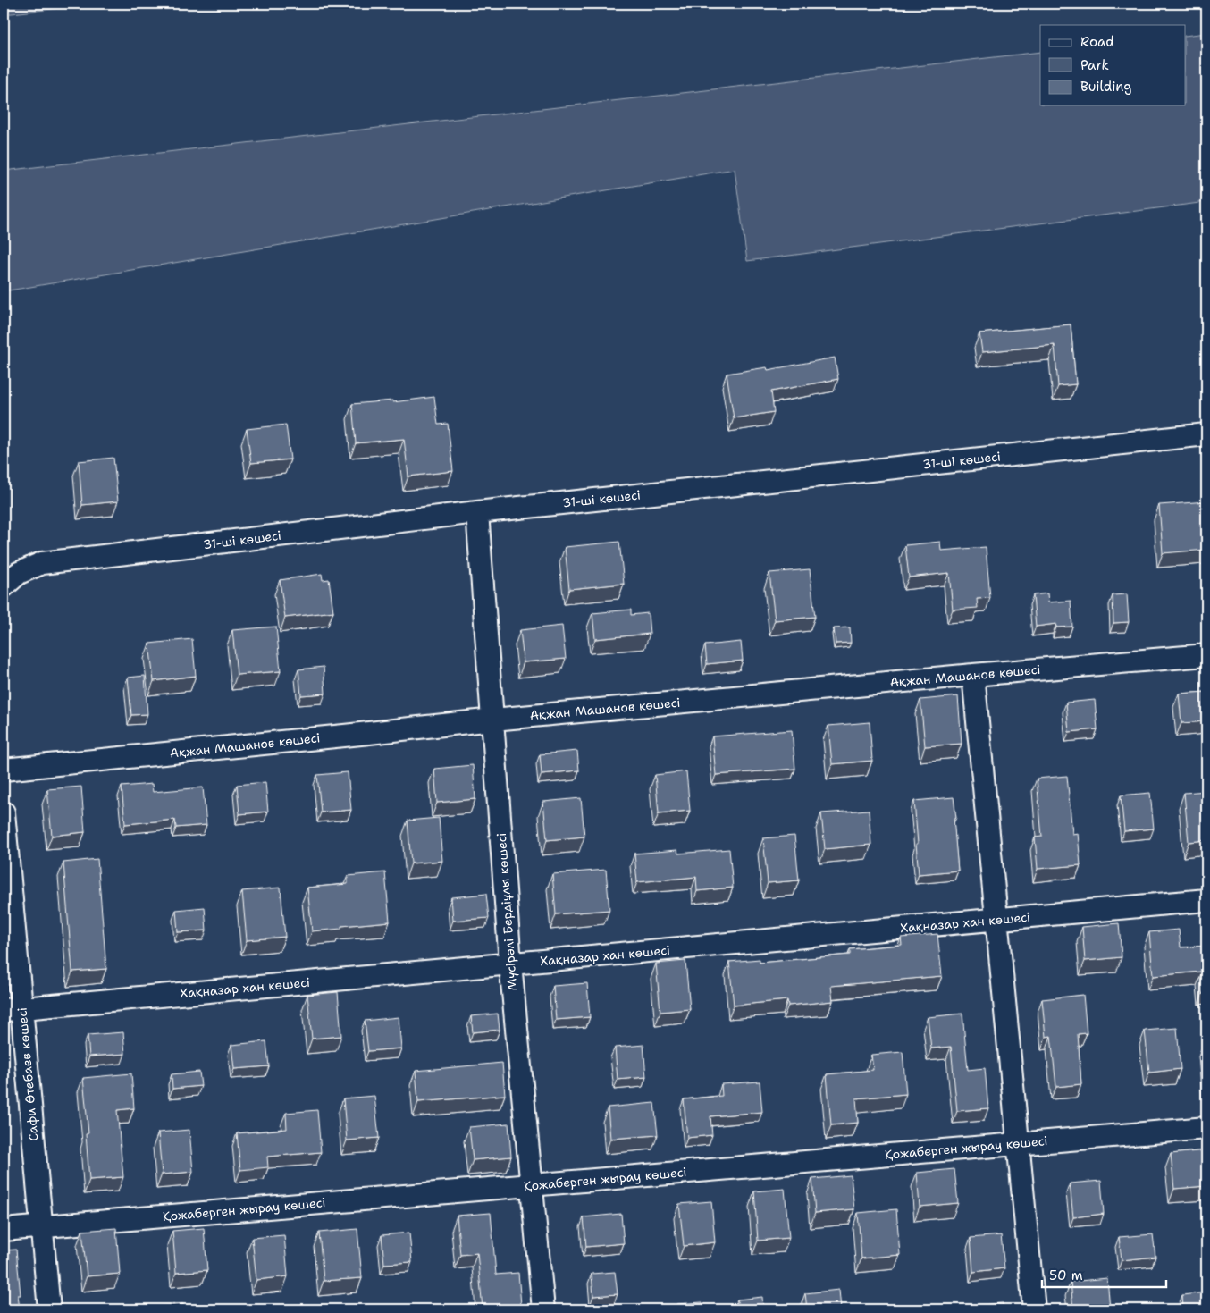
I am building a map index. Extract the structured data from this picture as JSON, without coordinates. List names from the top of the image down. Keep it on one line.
{"streets":{"street":["31-ші көшесі","Ақжан Машанов көшесі","Мүсірәлі Бердіұлы көшесі","Хақназар хан көшесі","Сафи Өтебаев көшесі","Қожаберген жырау көшесі"]},"crossings":[["31-ші көшесі","Мүсірәлі Бердіұлы көшесі"],["Ақжан Машанов көшесі","Мүсірәлі Бердіұлы көшесі"],["Мүсірәлі Бердіұлы көшесі","Хақназар хан көшесі"],["Мүсірәлі Бердіұлы көшесі","Қожаберген жырау көшесі"],["Хақназар хан көшесі","Сафи Өтебаев көшесі"],["Сафи Өтебаев көшесі","Қожаберген жырау көшесі"]],"legend":["Road","Park","Building"],"scale_bar":"50 m"}
